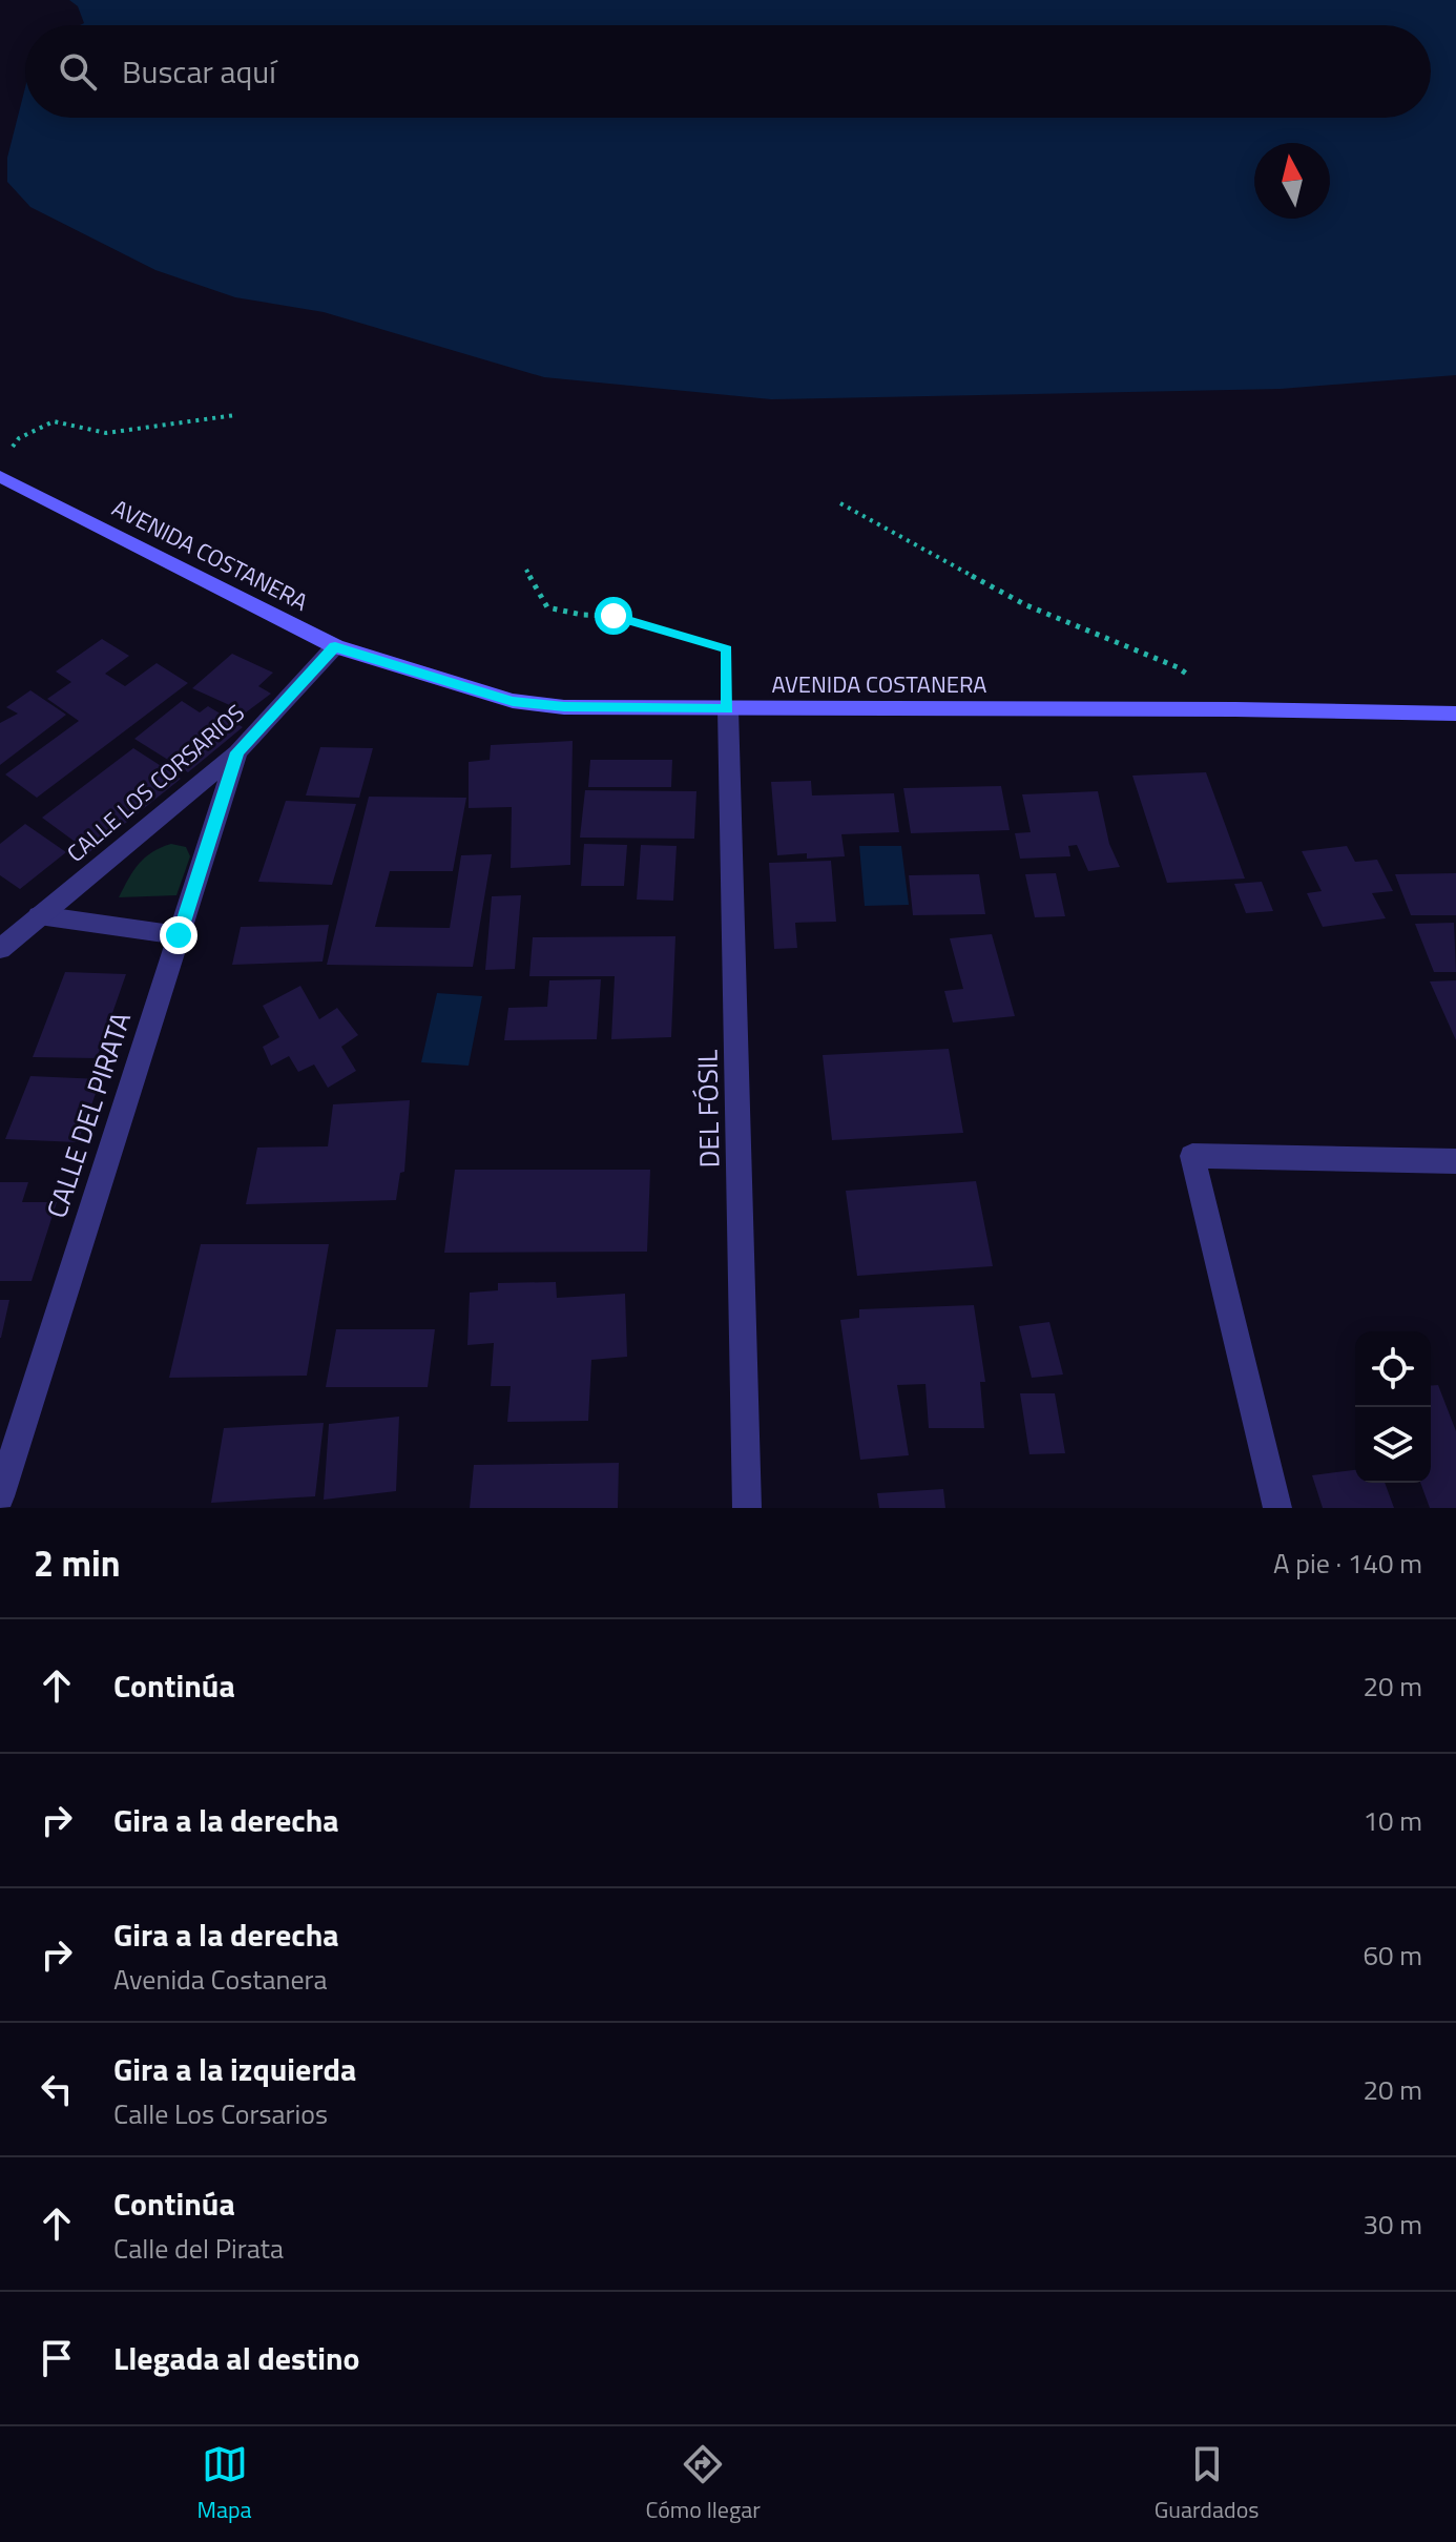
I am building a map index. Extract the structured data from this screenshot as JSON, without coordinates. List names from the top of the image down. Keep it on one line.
{"streets":{"main road":["AVENIDA COSTANERA"],"street":["CALLE LOS CORSARIOS","DEL FÓSIL","CALLE DEL PIRATA"]},"crossings":[["AVENIDA COSTANERA","CALLE LOS CORSARIOS"],["AVENIDA COSTANERA","DEL FÓSIL"],["CALLE LOS CORSARIOS","CALLE DEL PIRATA"]],"north":"top","page":{"search":"Buscar aquí","heading":["2 min","A pie · 140 m"],"list":[["Continúa","20 m"],["Gira a la derecha","10 m"],["Gira a la derecha","Avenida Costanera","60 m"],["Gira a la izquierda","Calle Los Corsarios","20 m"],["Continúa","Calle del Pirata","30 m"],"Llegada al destino"],"nav":["Mapa","Cómo llegar","Guardados"]}}
